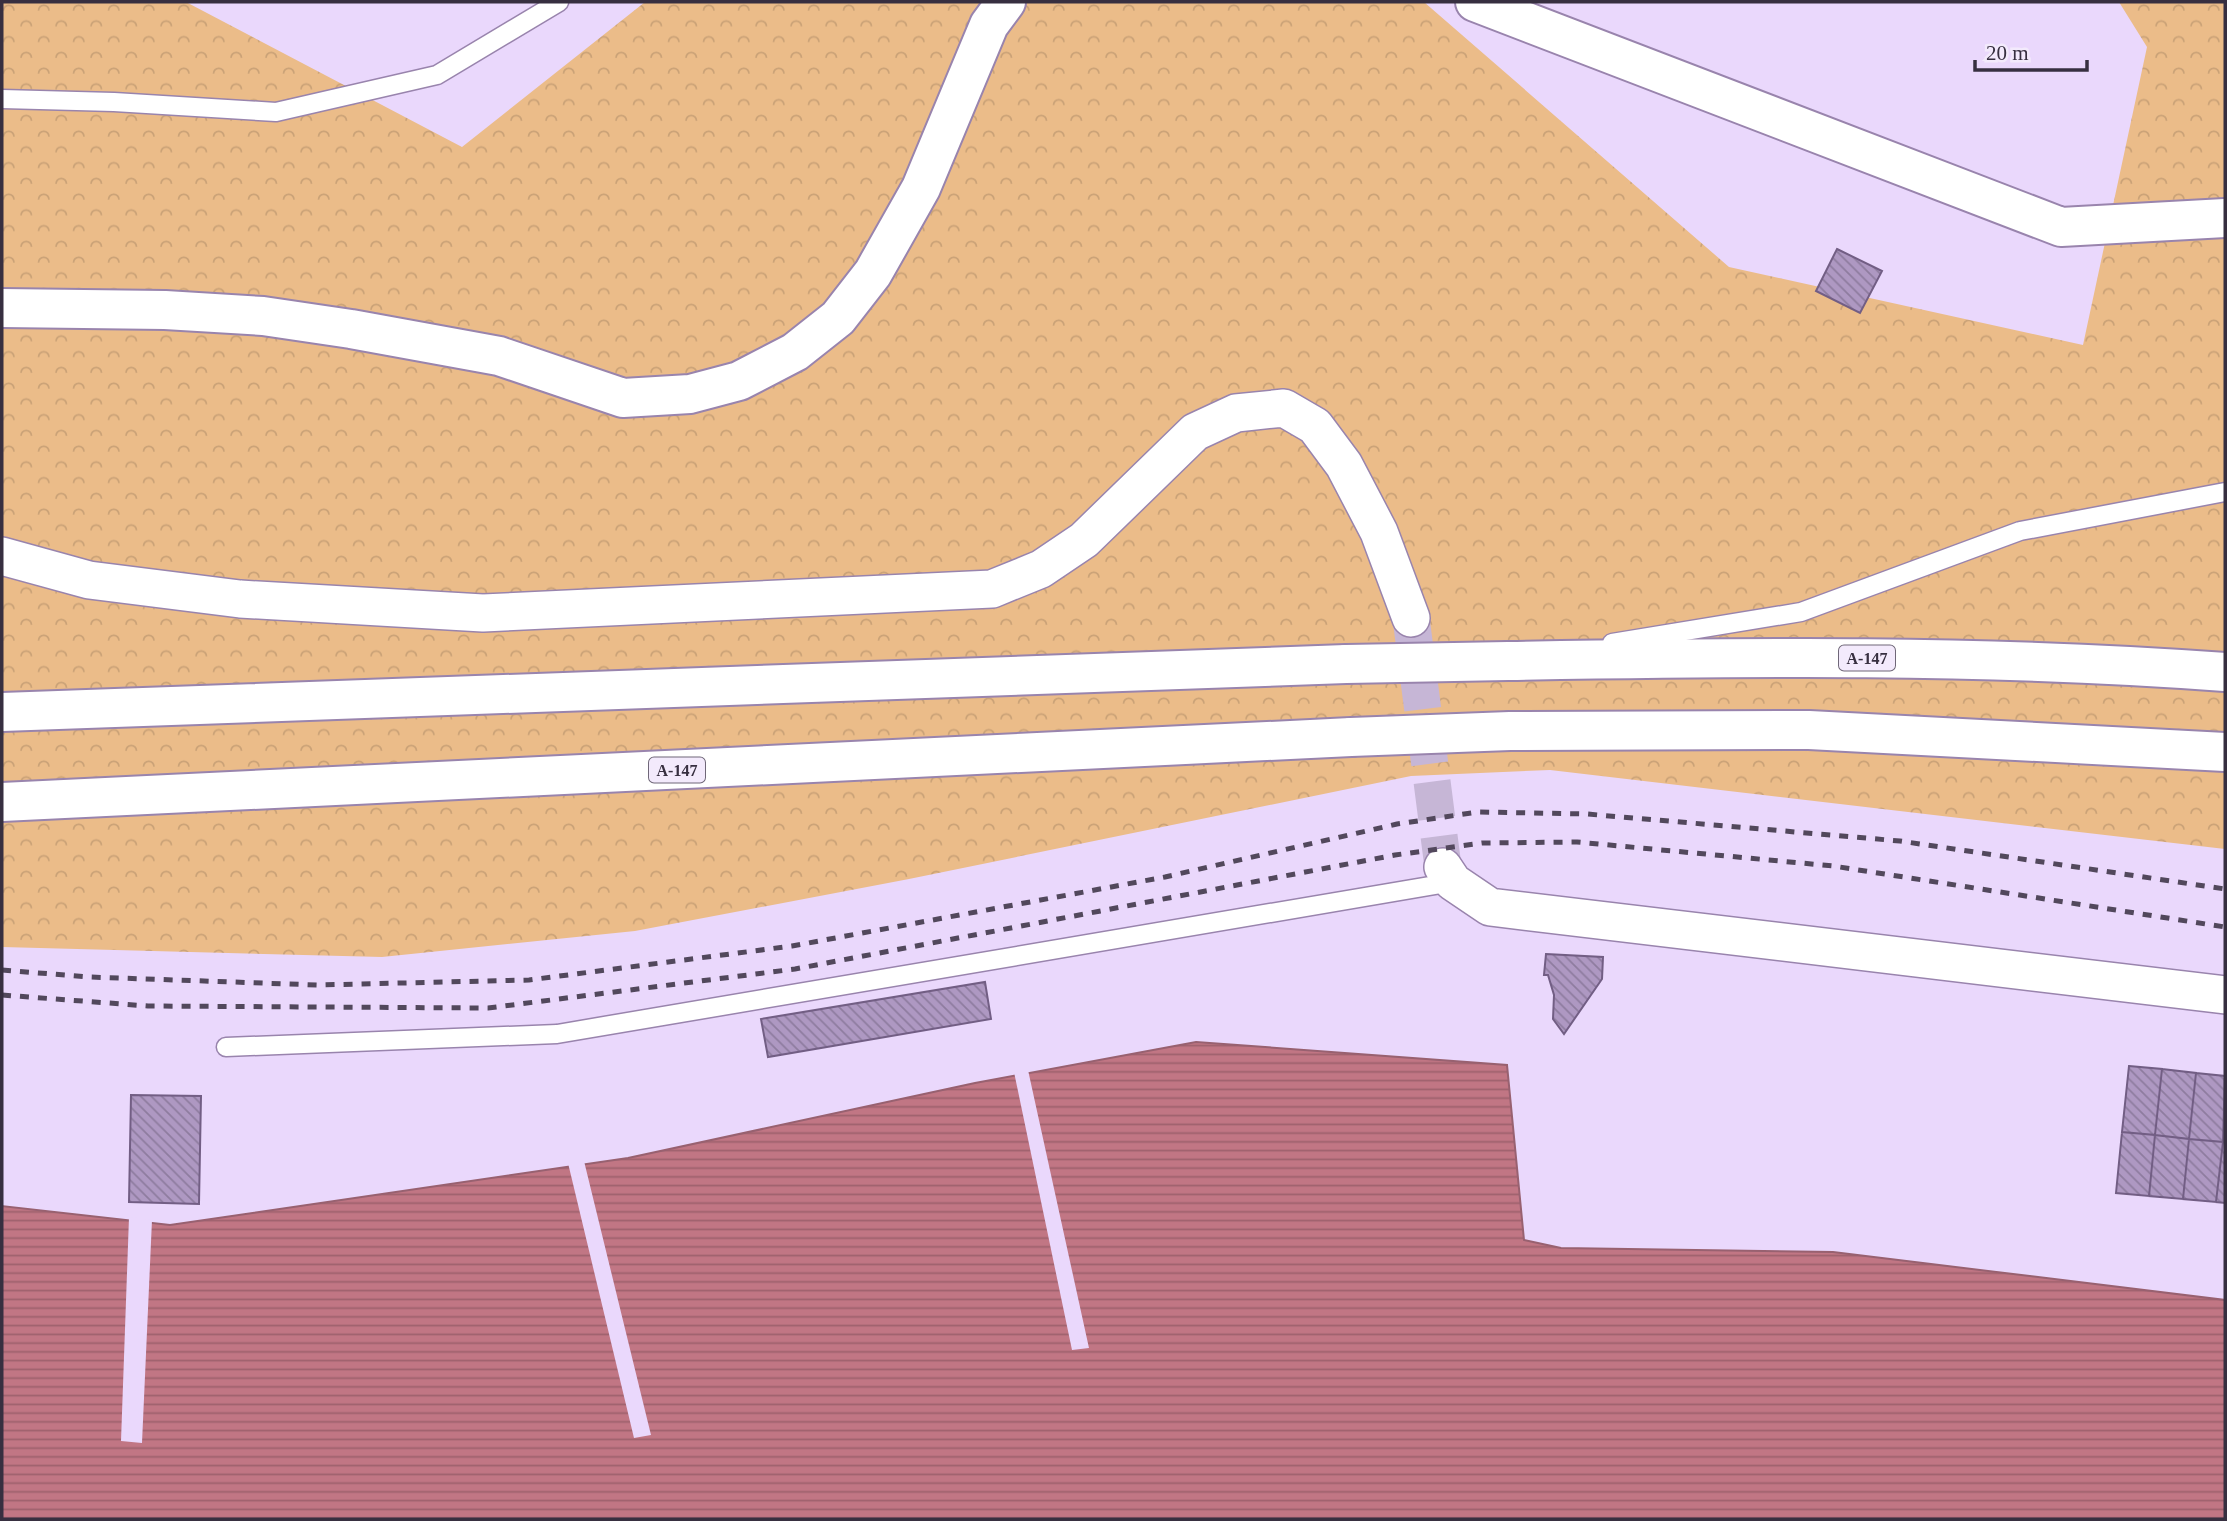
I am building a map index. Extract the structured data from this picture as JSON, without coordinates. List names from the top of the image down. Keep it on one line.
{"streets":{"main road":["А-147"]},"scale_bar":"20 m"}
